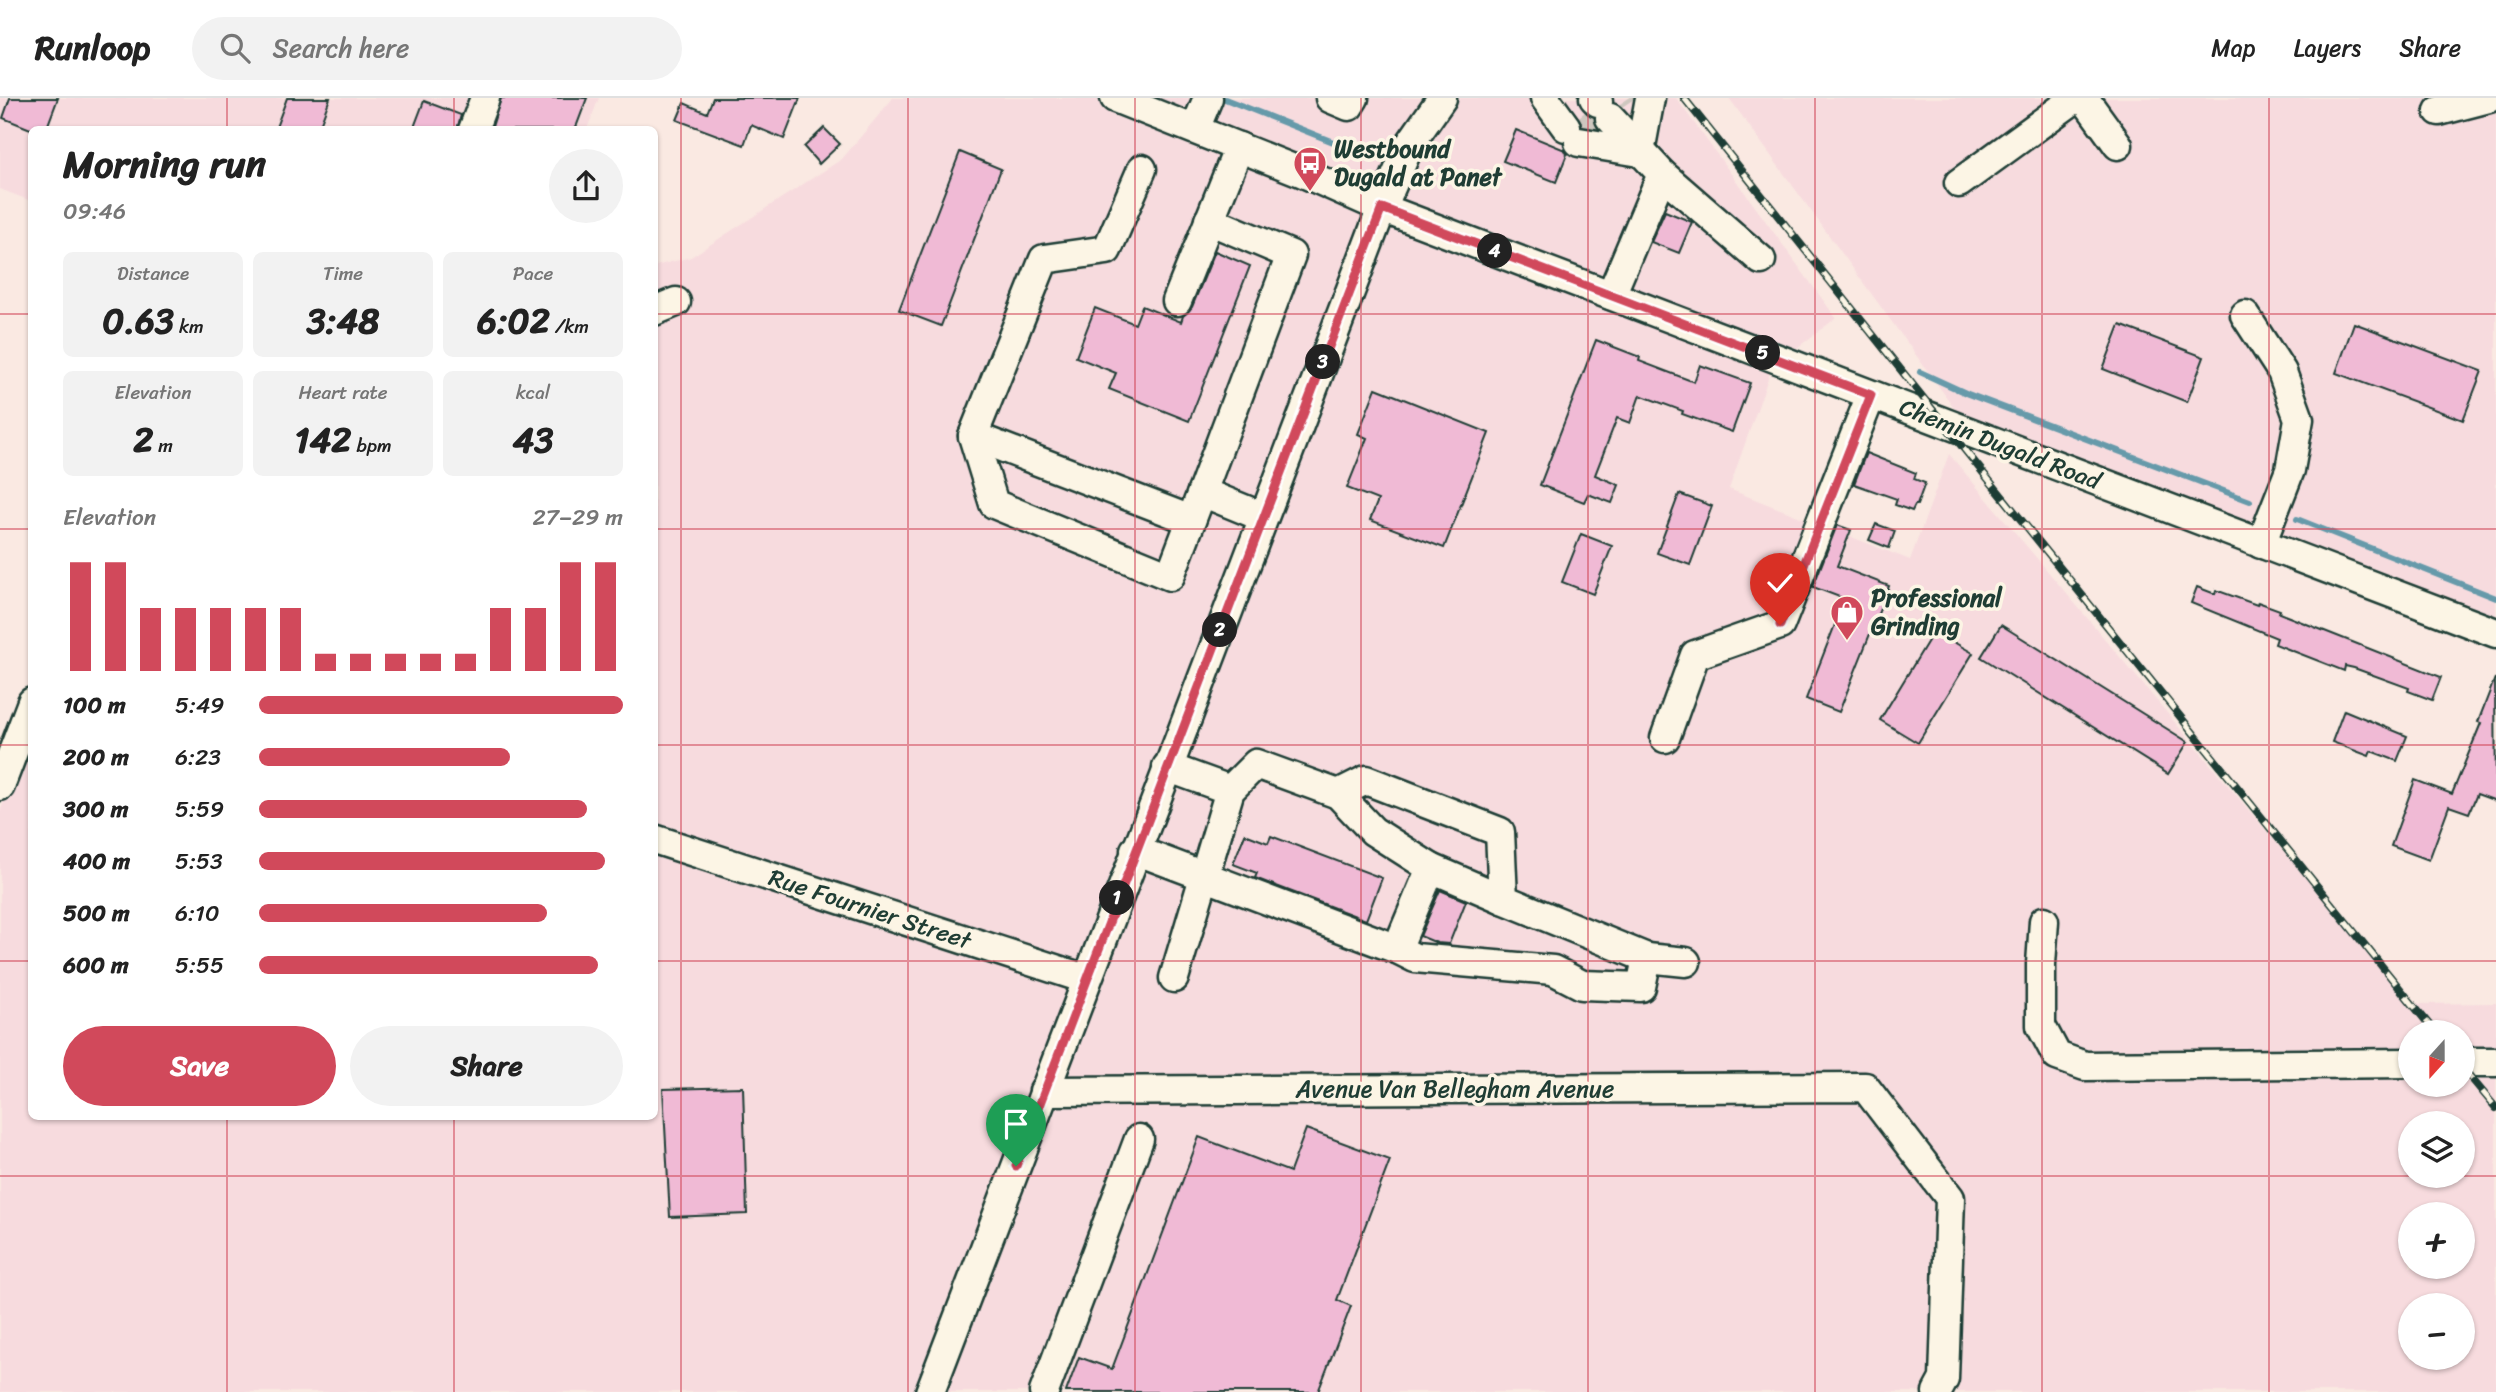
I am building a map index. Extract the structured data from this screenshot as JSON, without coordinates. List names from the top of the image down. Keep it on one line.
{"streets":{"street":["Chemin Dugald Road","Rue Fournier Street","Avenue Van Bellegham Avenue"]},"places":{"bus stop":["Westbound Dugald at Panet"],"shop":["Professional Grinding"]},"north":"bottom","page":{"header":"Runloop","search":"Search here","nav":["Map","Layers","Share"],"heading":["Morning run","09:46"],"pins":["4","5","3","2","1"],"stats":[["Distance","0.63 km"],["Time","3:48"],["Pace","6:02 /km"],["Elevation","2 m"],["Heart rate","142 bpm"],["kcal","43"]],"chart":["Elevation","27–29 m"],"list":[{"name":"100 m","note":"5:49"},{"name":"200 m","note":"6:23"},{"name":"300 m","note":"5:59"},{"name":"400 m","note":"5:53"},{"name":"500 m","note":"6:10"},{"name":"600 m","note":"5:55"}],"buttons":["Save","Share"],"map_buttons":["+","−"]}}
